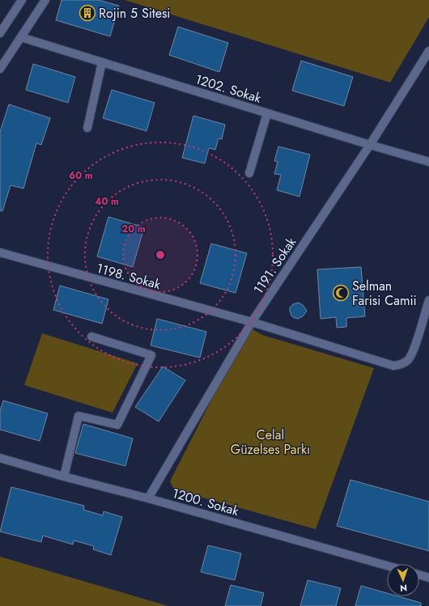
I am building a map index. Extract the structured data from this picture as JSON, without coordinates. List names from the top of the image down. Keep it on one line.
{"streets":{"street":["1202. Sokak","1191. Sokak","1198. Sokak","1200. Sokak"]},"crossings":[["1202. Sokak","1191. Sokak"],["1191. Sokak","1198. Sokak"],["1191. Sokak","1200. Sokak"]],"parks":["Celal Güzelses Parkı"],"places":{"building":["Rojin 5 Sitesi"],"mosque":["Selman Farisi Camii"]},"north":"bottom","rings":["60 m","40 m","20 m"]}
